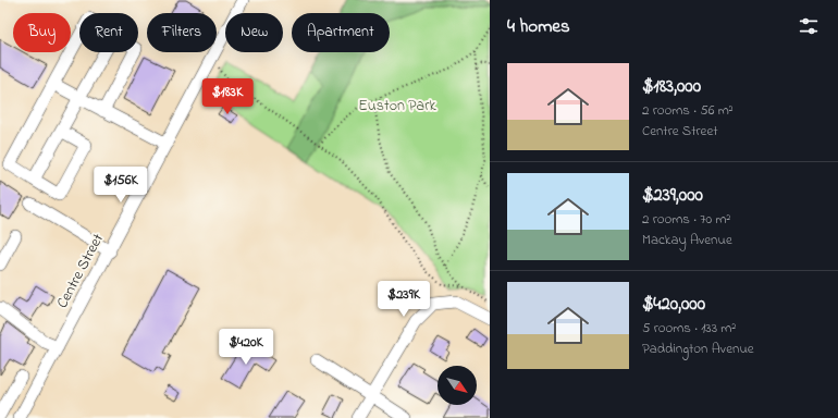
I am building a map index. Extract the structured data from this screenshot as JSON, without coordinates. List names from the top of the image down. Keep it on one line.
{"streets":{"street":["Centre Street"]},"parks":["Euston Park"],"north":"bottom right","page":{"heading":"4 homes","chip":["Buy","Rent","Filters","New","Apartment"],"list":[{"name":"$183,000","note":"2 rooms · 56 m² · Centre Street"},{"name":"$239,000","note":"2 rooms · 70 m² · Mackay Avenue"},{"name":"$420,000","note":"5 rooms · 133 m² · Paddington Avenue"}],"price":["$183K","$156K","$239K","$420K"]}}
